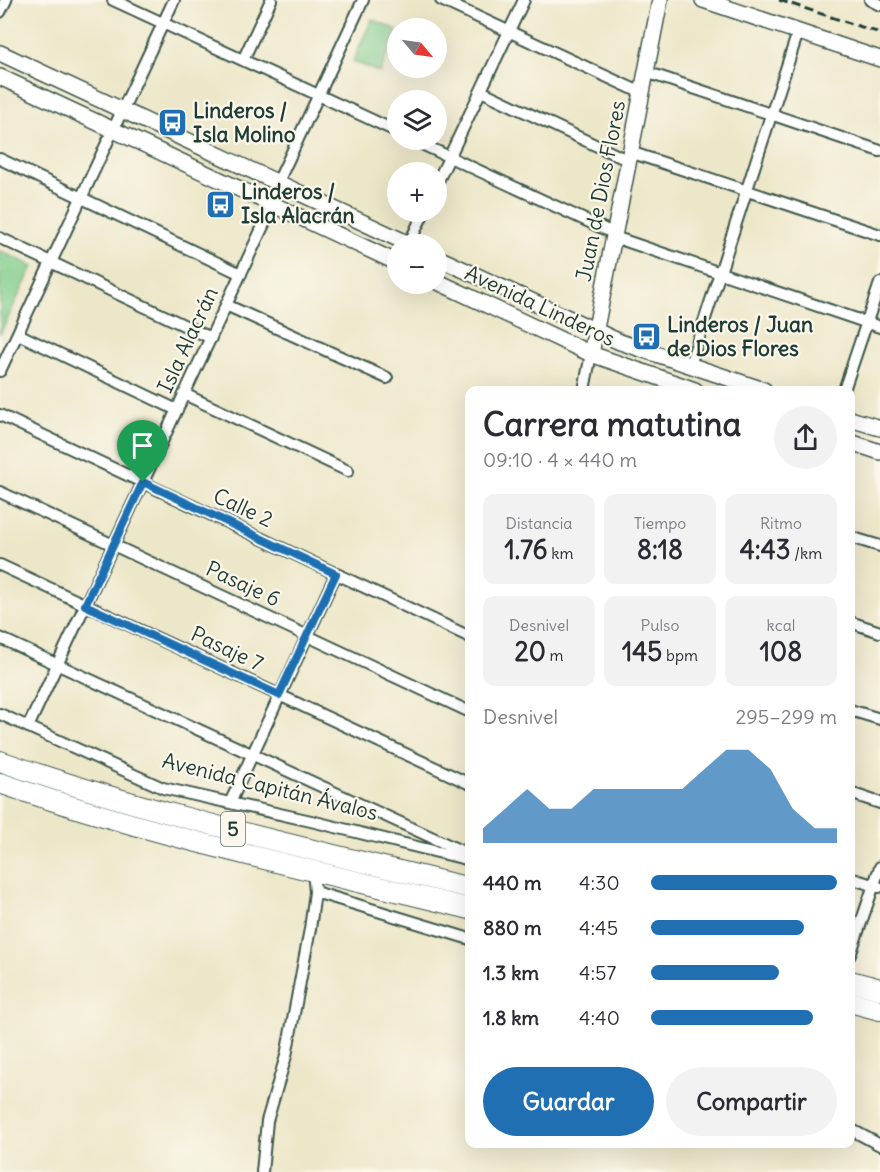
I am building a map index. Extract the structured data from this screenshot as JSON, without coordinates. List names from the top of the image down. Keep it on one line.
{"streets":{"highway":["5"],"street":["Juan de Dios Flores","Avenida Linderos","Isla Alacrán","Calle 2","Pasaje 6","Pasaje 7","Avenida Capitán Ávalos"]},"crossings":[["Juan de Dios Flores","Avenida Linderos"],["Isla Alacrán","Calle 2"],["Isla Alacrán","Pasaje 6"],["Isla Alacrán","Pasaje 7"],["Isla Alacrán","Avenida Capitán Ávalos"]],"places":{"bus stop":["Linderos / Isla Molino","Linderos / Isla Alacrán","Linderos / Juan de Dios Flores"]},"north":"bottom right","page":{"map_buttons":["+","−"],"heading":["Carrera matutina","09:10 · 4 × 440 m"],"stats":[["Distancia","1.76 km"],["Tiempo","8:18"],["Ritmo","4:43 /km"],["Desnivel","20 m"],["Pulso","145 bpm"],["kcal","108"]],"chart":["Desnivel","295–299 m"],"list":[{"name":"440 m","note":"4:30"},{"name":"880 m","note":"4:45"},{"name":"1.3 km","note":"4:57"},{"name":"1.8 km","note":"4:40"}],"buttons":["Guardar","Compartir"]}}
